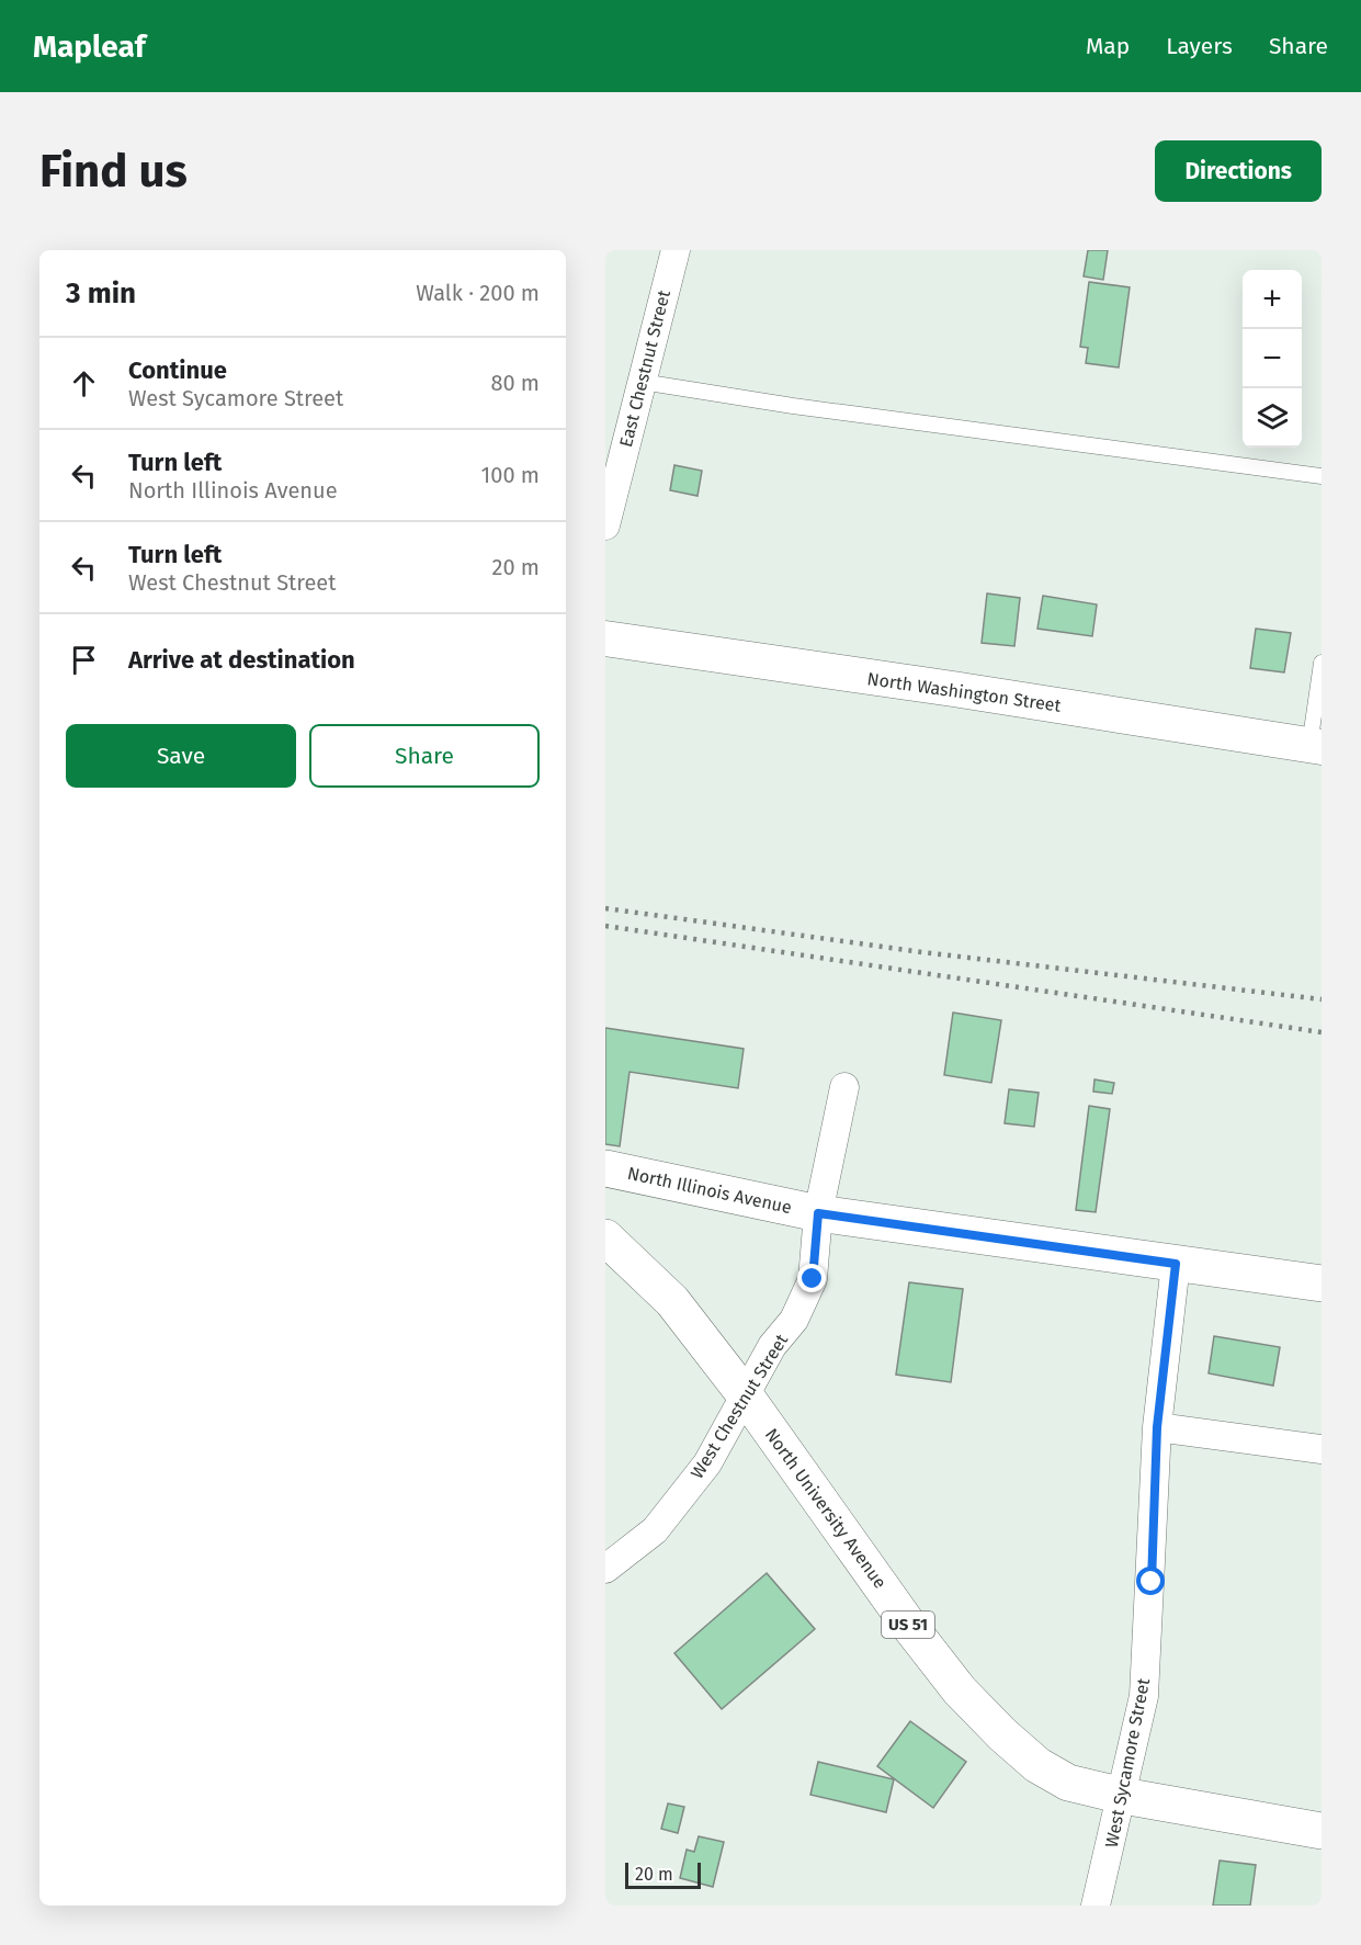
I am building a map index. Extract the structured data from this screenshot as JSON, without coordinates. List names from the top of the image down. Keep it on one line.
{"streets":{"main road":["North Illinois Avenue","North University Avenue","US 51"],"street":["East Chestnut Street","North Washington Street","West Chestnut Street","West Sycamore Street"]},"crossings":[["North Illinois Avenue","West Chestnut Street"],["North Illinois Avenue","West Sycamore Street"],["West Chestnut Street","North University Avenue"],["North University Avenue","West Sycamore Street"]],"scale_bar":"20 m","page":{"header":"Mapleaf","nav":["Map","Layers","Share"],"buttons":["Directions",["Save","Share"]],"title":"Find us","heading":["3 min","Walk · 200 m"],"map_buttons":["+","−"],"list":[["Continue","West Sycamore Street","80 m"],["Turn left","North Illinois Avenue","100 m"],["Turn left","West Chestnut Street","20 m"],"Arrive at destination"],"scale":"20 m"}}
